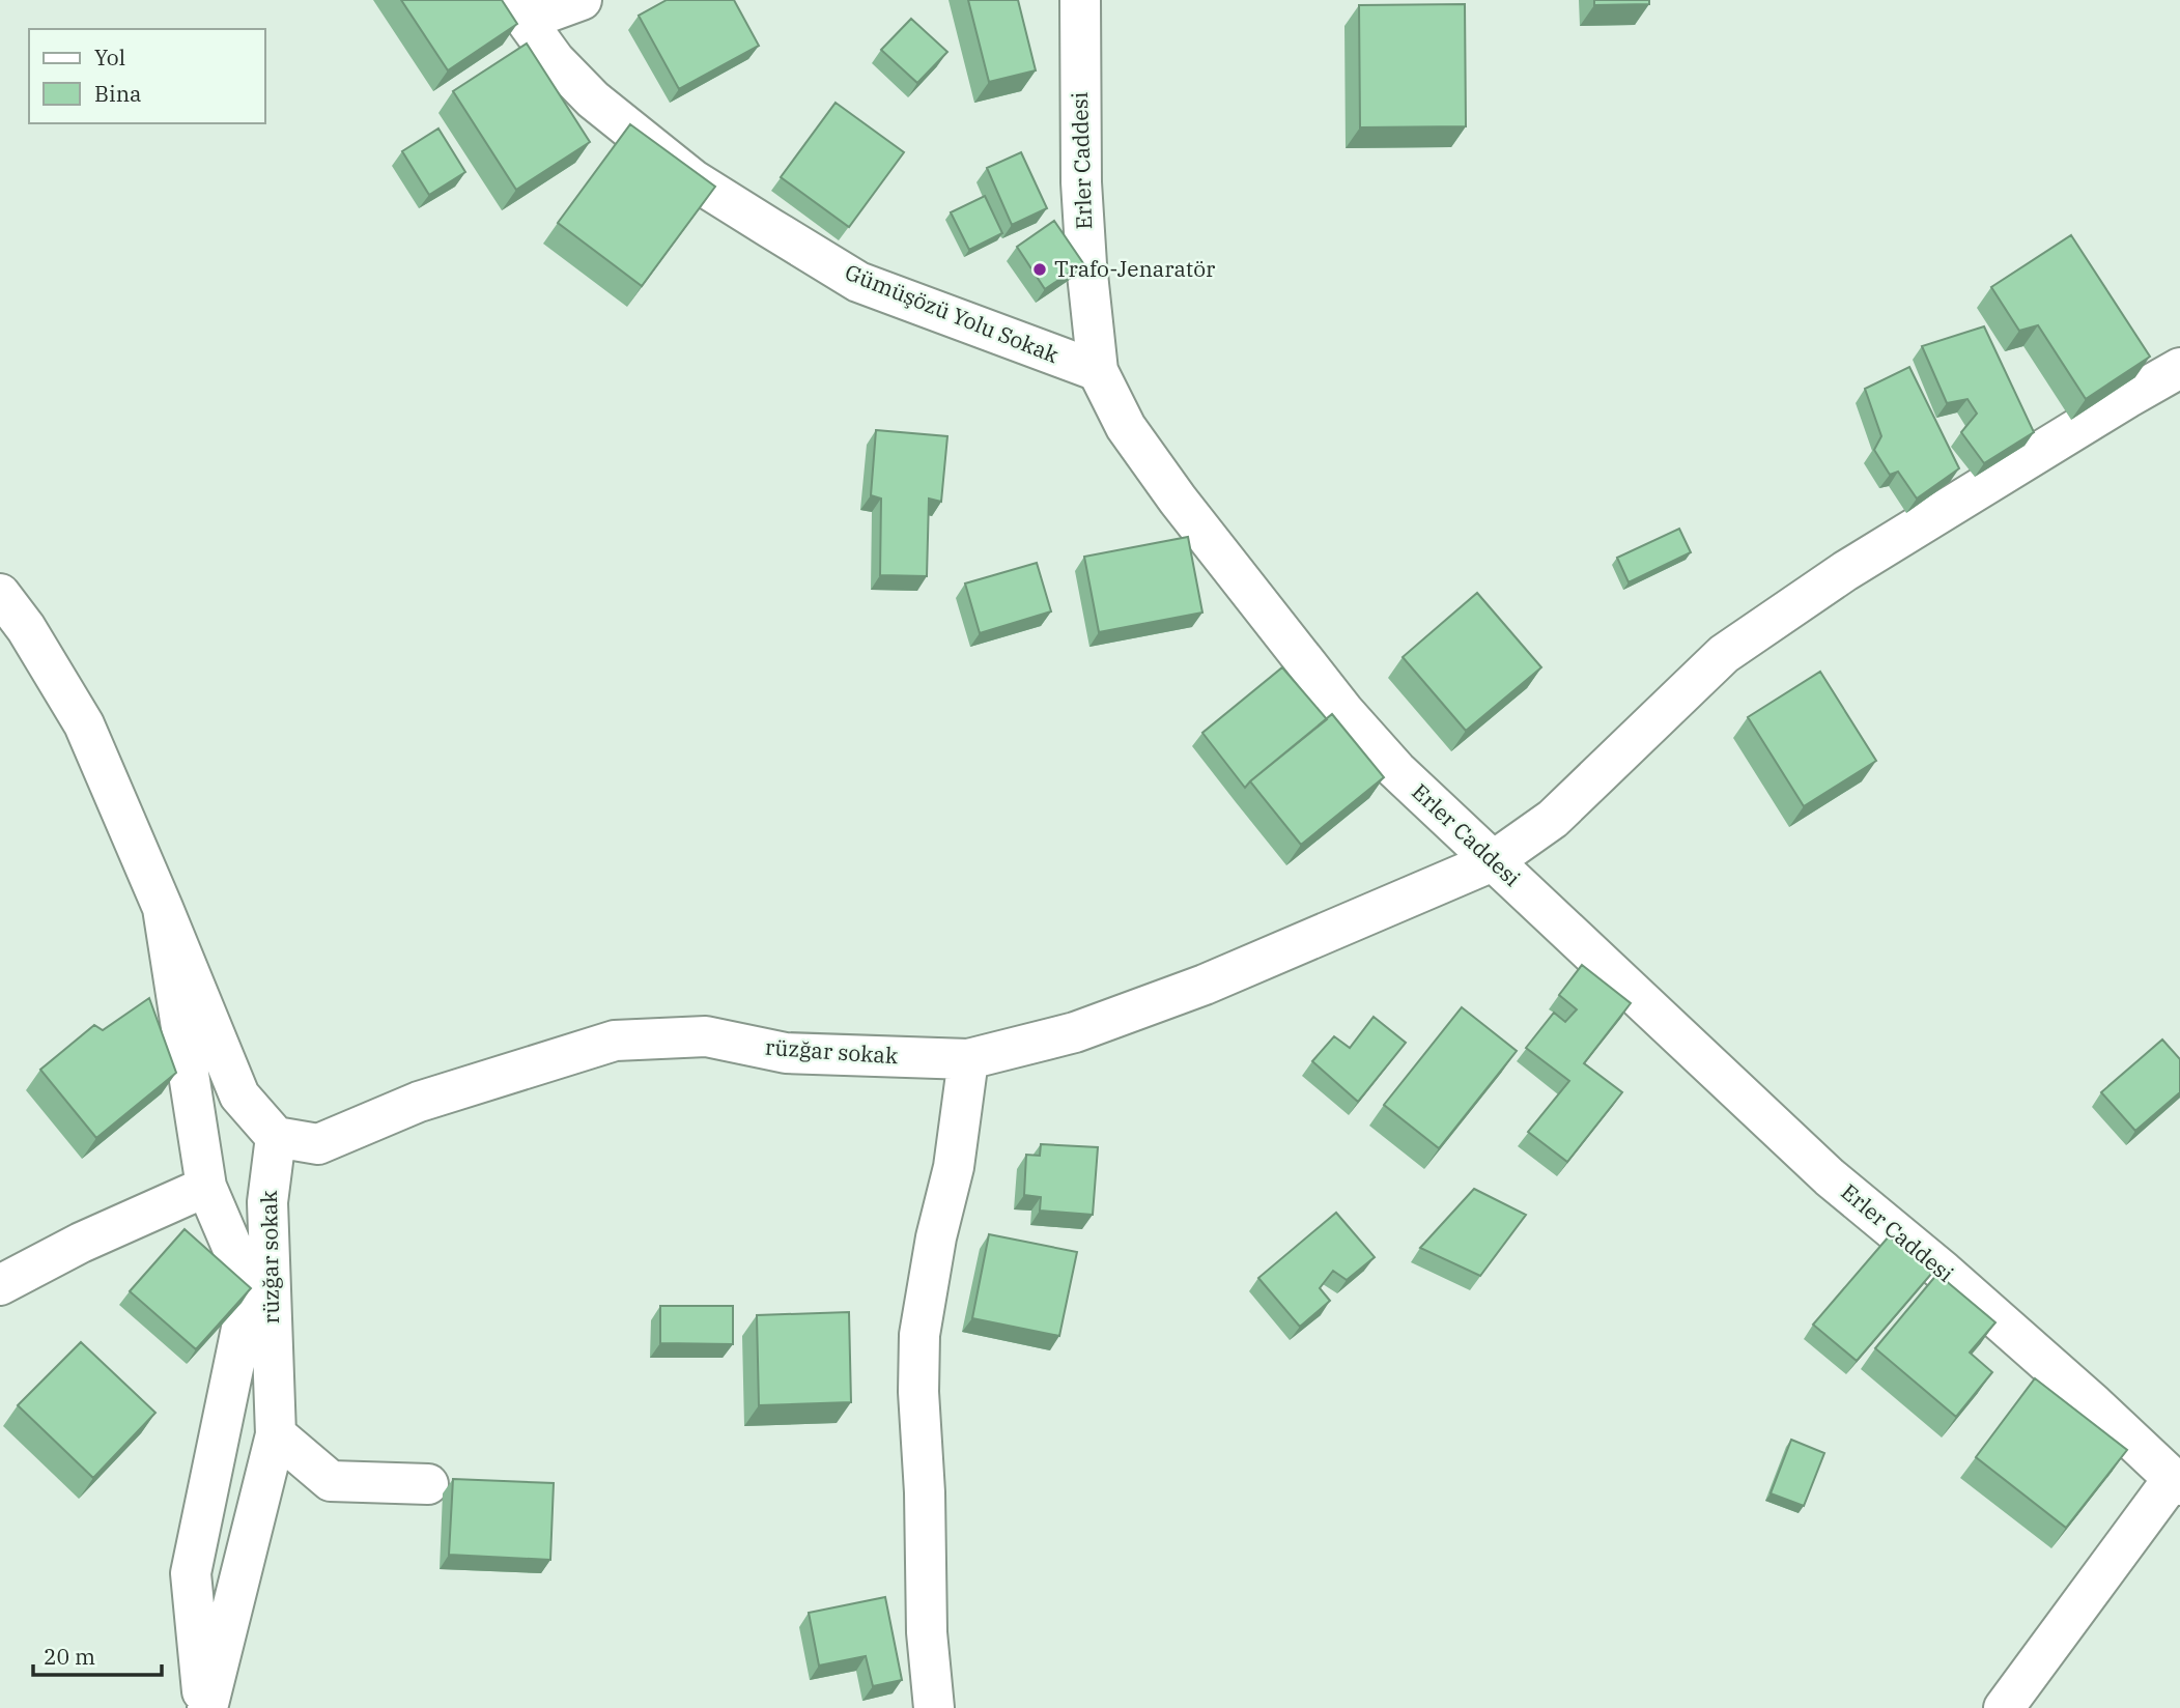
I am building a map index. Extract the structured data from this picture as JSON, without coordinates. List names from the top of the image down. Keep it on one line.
{"streets":{"street":["Erler Caddesi","Gümüşözü Yolu Sokak","rüzğar sokak"]},"crossings":[["Erler Caddesi","Gümüşözü Yolu Sokak"],["Erler Caddesi","rüzğar sokak"]],"places":["Trafo-Jenaratör"],"legend":["Yol","Bina"],"scale_bar":"20 m"}
